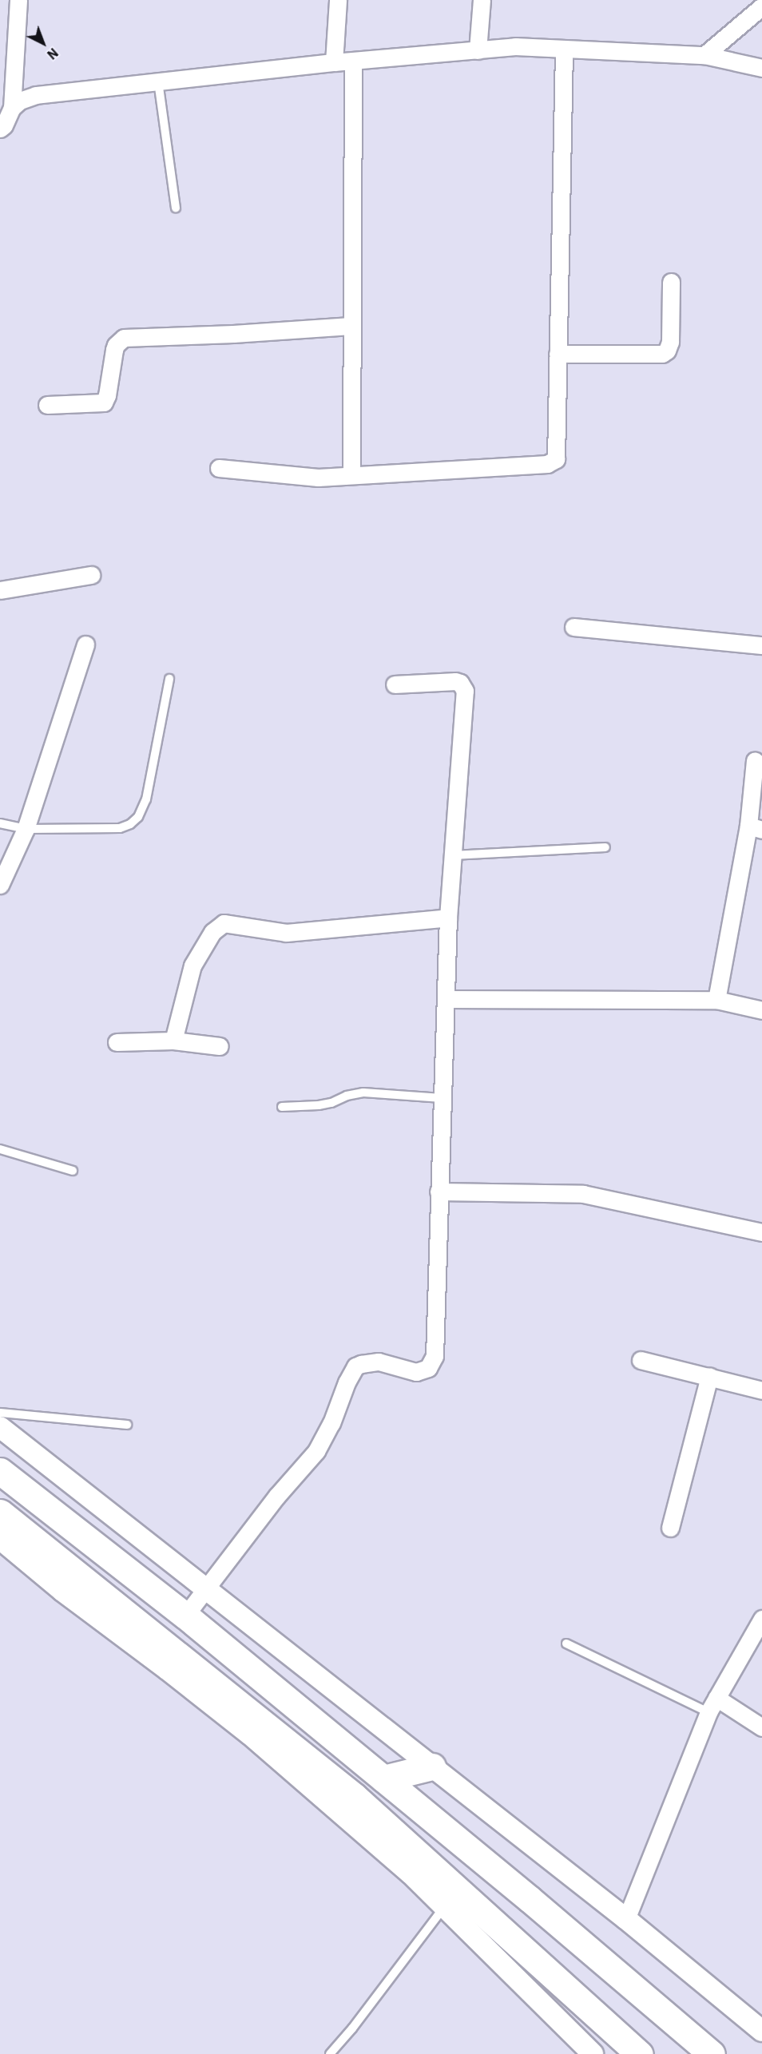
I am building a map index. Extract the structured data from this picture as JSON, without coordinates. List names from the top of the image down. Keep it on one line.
{"north":"bottom right"}
